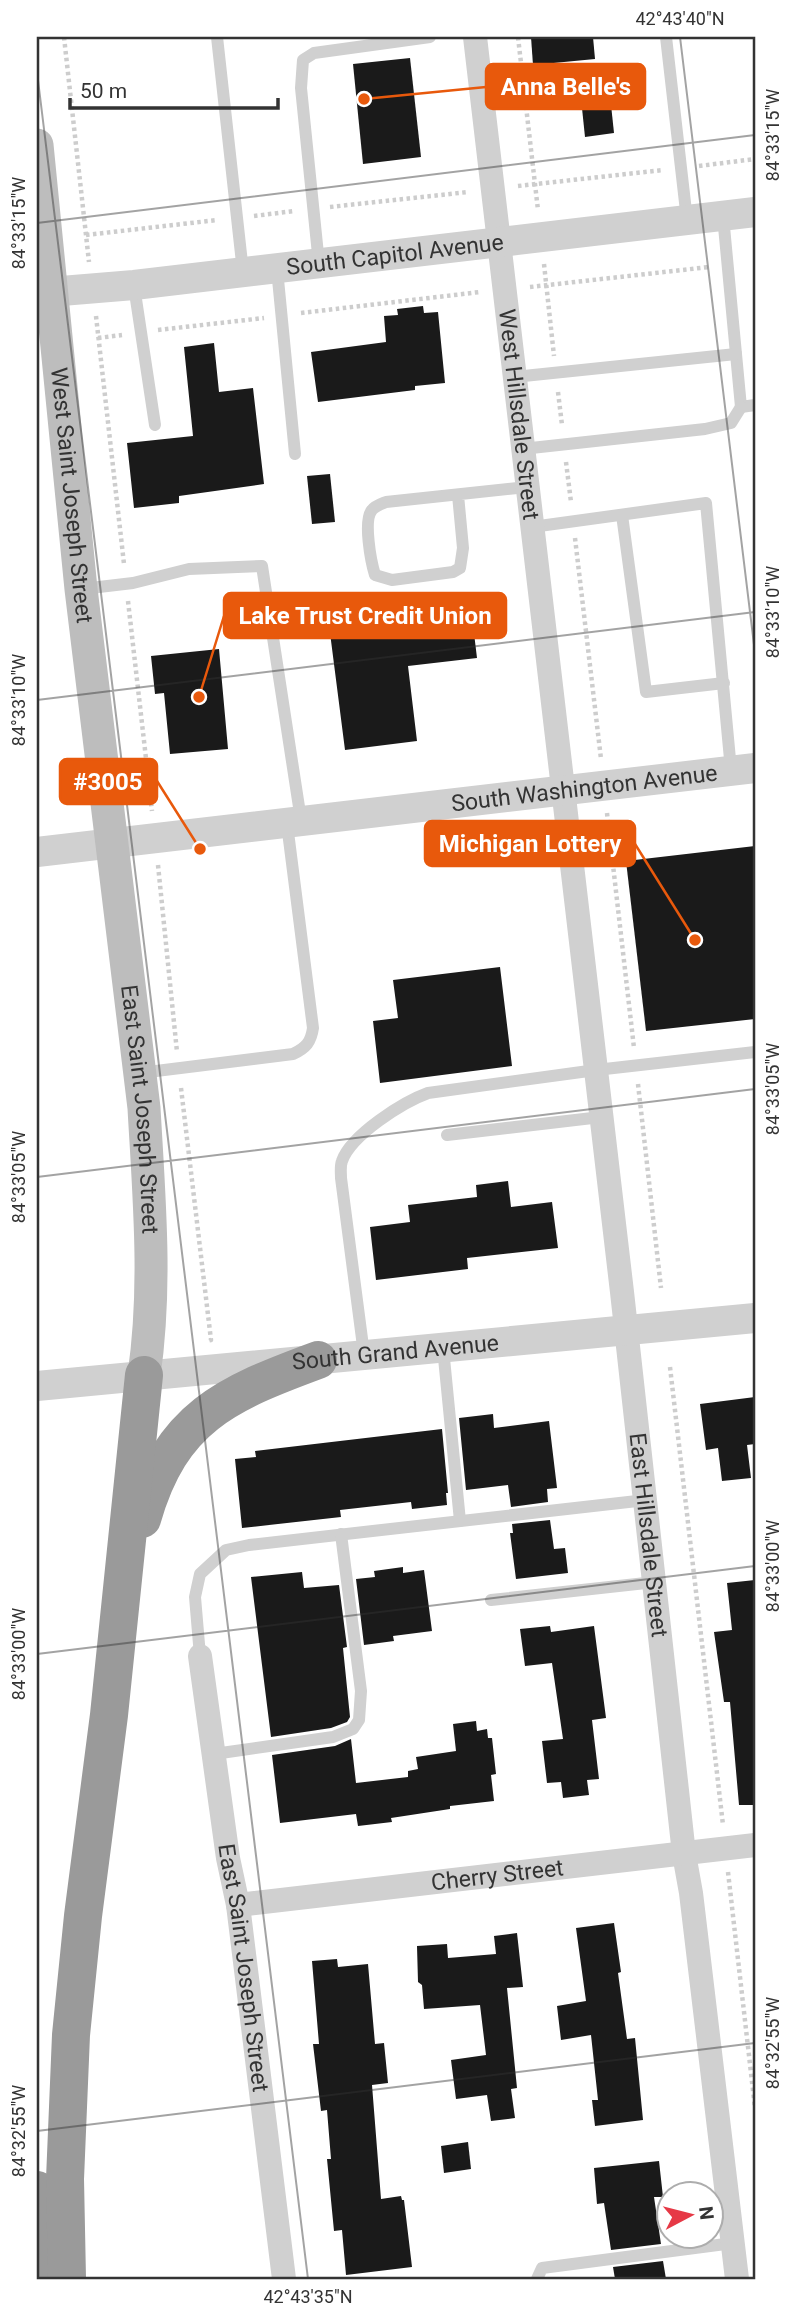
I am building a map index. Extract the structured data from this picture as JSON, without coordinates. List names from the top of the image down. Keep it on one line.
{"streets":{"main road":["West Saint Joseph Street","East Saint Joseph Street"],"street":["South Capitol Avenue","West Hillsdale Street","South Washington Avenue","South Grand Avenue","East Hillsdale Street","Cherry Street"]},"crossings":[["South Capitol Avenue","West Hillsdale Street"],["South Capitol Avenue","West Saint Joseph Street"],["West Hillsdale Street","South Washington Avenue"],["West Hillsdale Street","East Hillsdale Street"],["West Saint Joseph Street","South Washington Avenue"],["West Saint Joseph Street","East Saint Joseph Street"],["South Washington Avenue","East Saint Joseph Street"],["South Washington Avenue","East Hillsdale Street"],["East Saint Joseph Street","South Grand Avenue"],["East Saint Joseph Street","Cherry Street"],["South Grand Avenue","East Hillsdale Street"],["East Hillsdale Street","Cherry Street"]],"places":["Anna Belle's","Lake Trust Credit Union","#3005","Michigan Lottery"],"scale_bar":"50 m","north":"right","coordinates":["42°43'40\"N","84°33'15\"W","84°33'10\"W","84°33'05\"W","84°33'00\"W","84°32'55\"W","42°43'35\"N"]}
